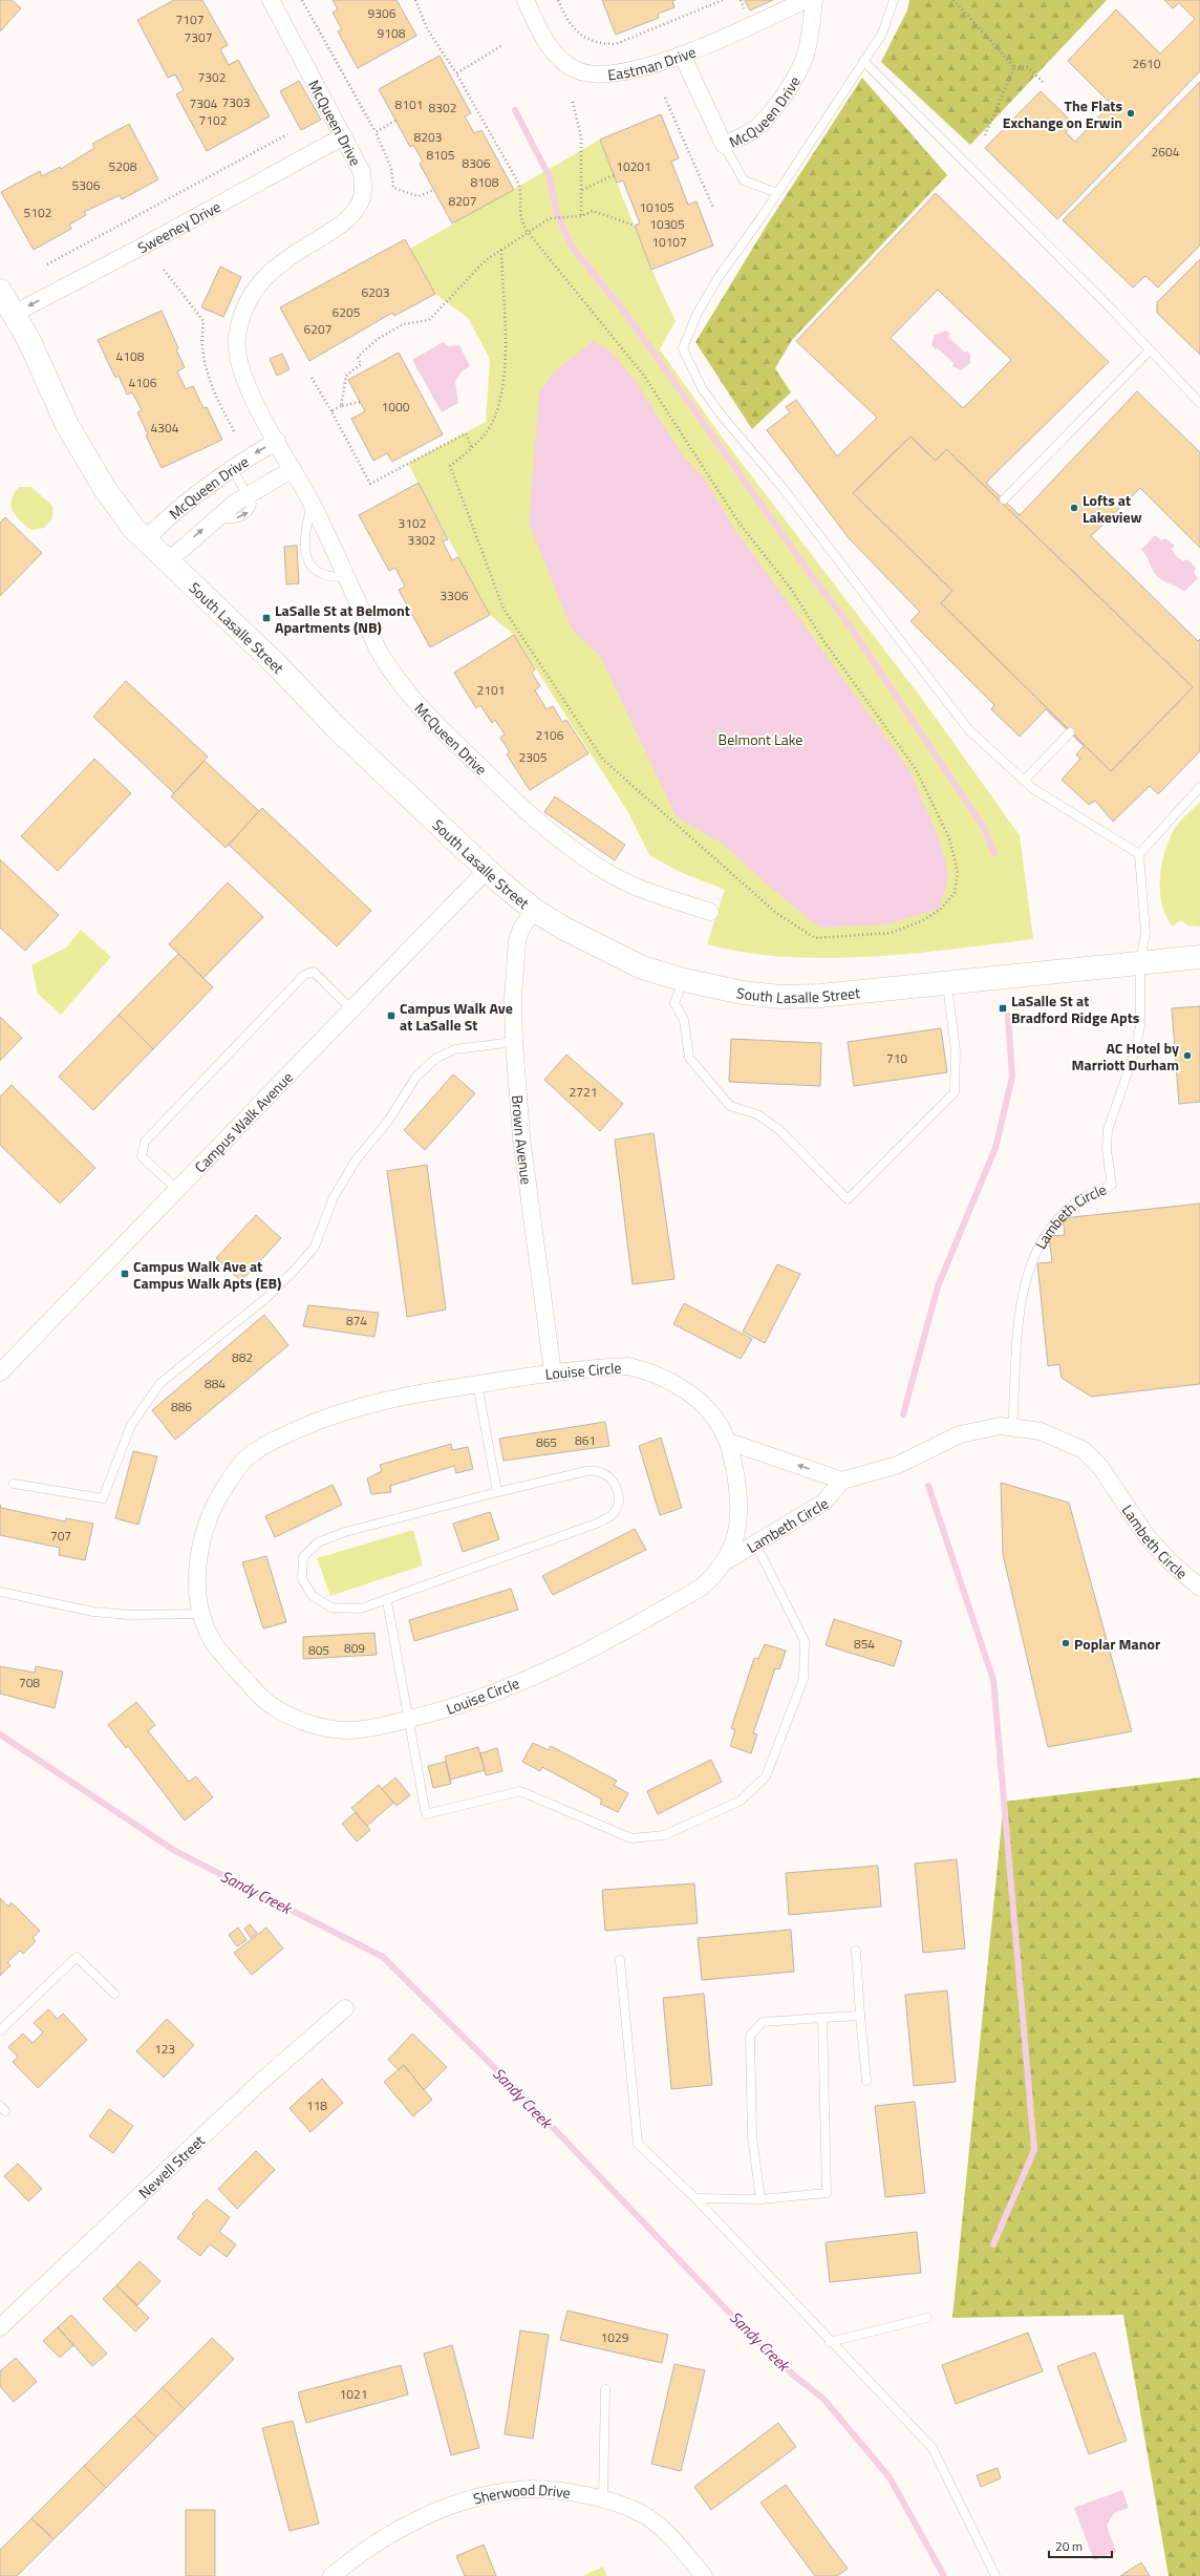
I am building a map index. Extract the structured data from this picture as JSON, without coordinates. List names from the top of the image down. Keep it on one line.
{"streets":{"street":["Eastman Drive","McQueen Drive","Sweeney Drive","South Lasalle Street","Campus Walk Avenue","Brown Avenue","Lambeth Circle","Louise Circle","Newell Street","Sherwood Drive"]},"crossings":[["Eastman Drive","McQueen Drive"],["McQueen Drive","Sweeney Drive"],["McQueen Drive","South Lasalle Street"],["Sweeney Drive","South Lasalle Street"],["South Lasalle Street","Campus Walk Avenue"],["South Lasalle Street","Brown Avenue"],["South Lasalle Street","Lambeth Circle"],["Brown Avenue","Louise Circle"],["Lambeth Circle","Louise Circle"]],"one_way":["Sweeney Drive"],"water":["Sandy Creek"],"parks":["Belmont Lake"],"places":{"other":["The Flats Exchange on Erwin","Lofts at Lakeview","AC Hotel by Marriott Durham","Poplar Manor"],"transit":["LaSalle St at Belmont Apartments (NB)","LaSalle St at Bradford Ridge Apts","Campus Walk Ave at LaSalle St","Campus Walk Ave at Campus Walk Apts (EB)"]},"house_numbers":["9306","7107","9108","7307","2610","7302","7303","7304","8101","8302","7102","8203","2604","8105","8306","5208","10201","8108","5306","8207","10105","5102","10305","10107","6203","6205","6207","4108","4106","1000","4304","3102","3302","3306","2101","2106","2305","710","2721","874","882","884","886","861","865","707","854","809","805","708","123","118","1029","1021"],"scale_bar":"20 m"}
